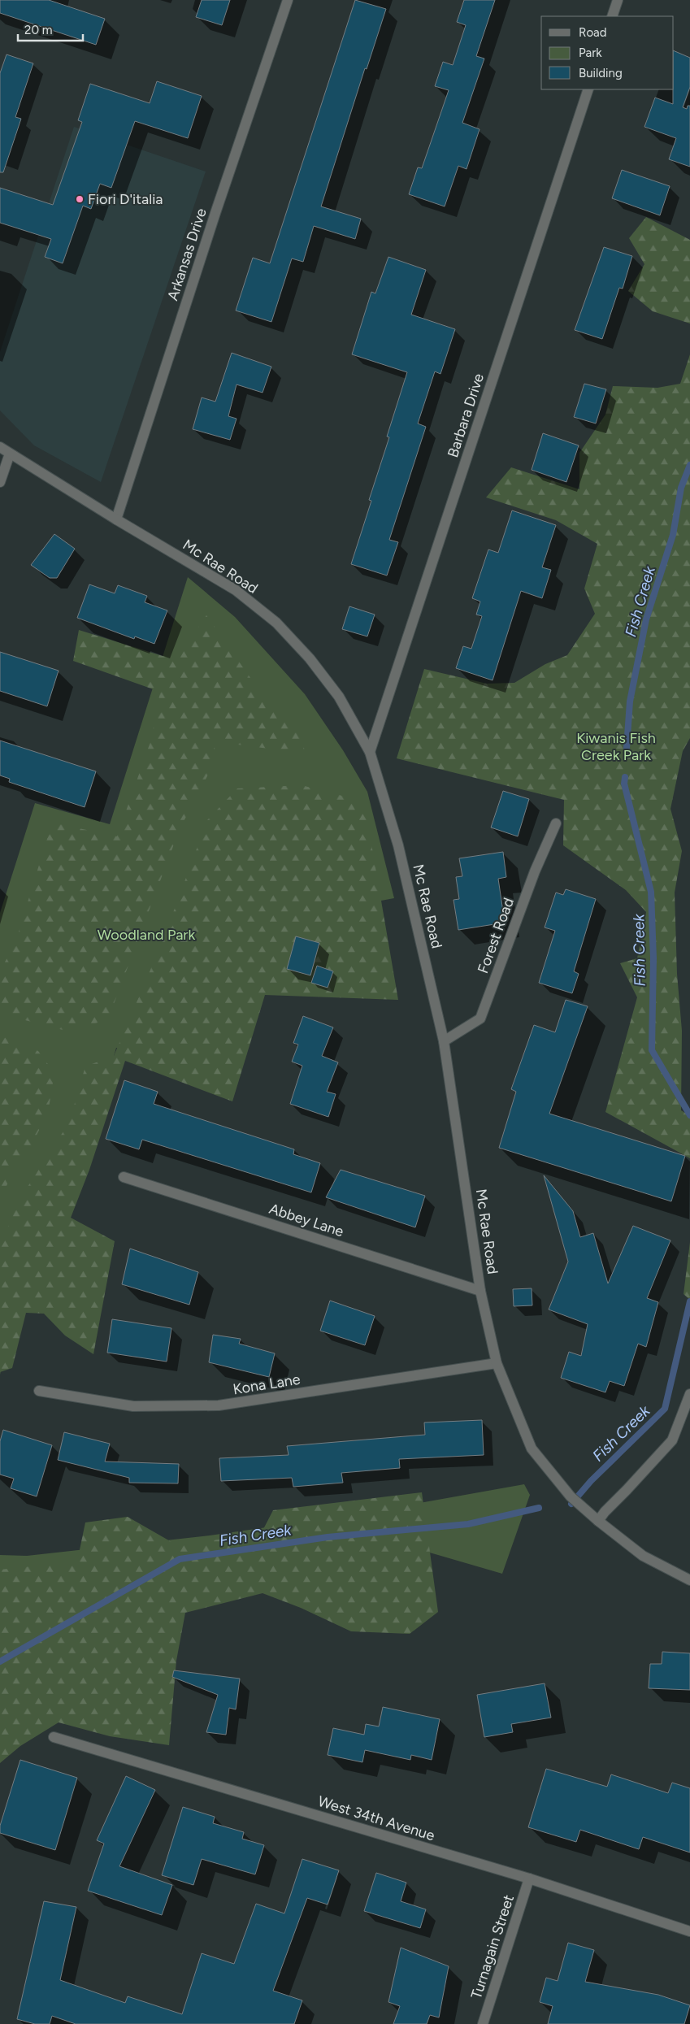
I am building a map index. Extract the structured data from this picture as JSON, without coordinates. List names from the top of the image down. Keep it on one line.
{"streets":{"street":["Arkansas Drive","Barbara Drive","Mc Rae Road","Forest Road","Abbey Lane","Kona Lane","West 34th Avenue","Turnagain Street"]},"crossings":[["Arkansas Drive","Mc Rae Road"],["Barbara Drive","Mc Rae Road"],["Mc Rae Road","Forest Road"],["Mc Rae Road","Abbey Lane"],["Mc Rae Road","Kona Lane"],["West 34th Avenue","Turnagain Street"]],"water":["Fish Creek"],"parks":["Kiwanis Fish Creek Park","Woodland Park"],"places":["Fiori D'italia"],"legend":["Road","Park","Building"],"scale_bar":"20 m"}
